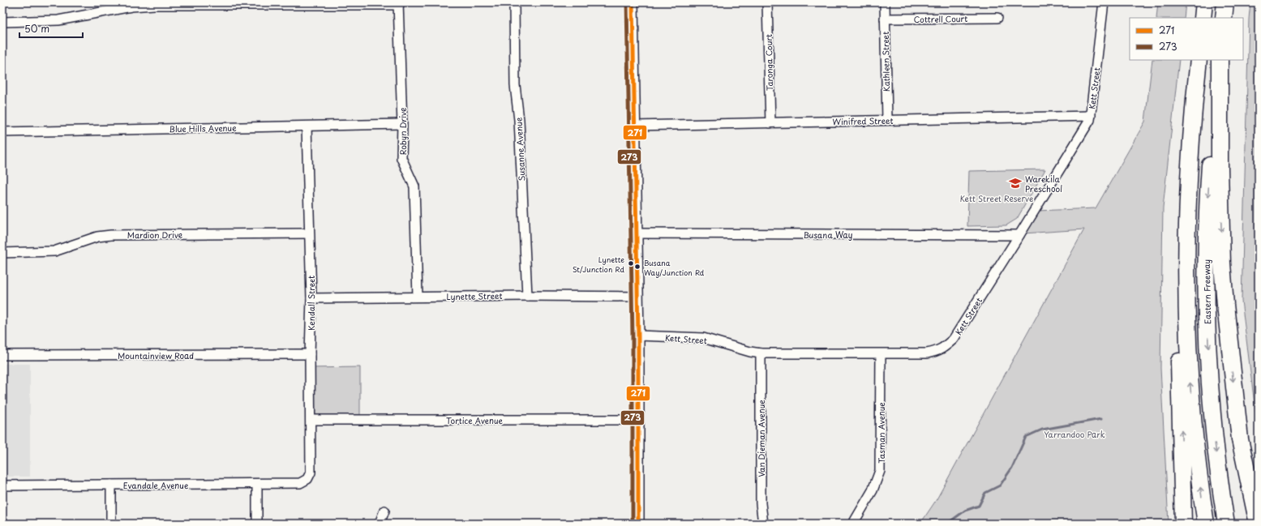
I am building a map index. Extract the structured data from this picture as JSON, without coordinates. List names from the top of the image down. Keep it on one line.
{"streets":{"highway":["Eastern Freeway"],"street":["Cottrell Court","Kathleen Street","Taronga Court","Kett Street","Winifred Street","Blue Hills Avenue","Robyn Drive","Susanne Avenue","Mardion Drive","Busana Way","Lynette Street","Kendall Street","Mountainview Road","Tortice Avenue","Tasman Avenue","Van Dieman Avenue","Evandale Avenue"]},"crossings":[["Cottrell Court","Kathleen Street"],["Kathleen Street","Winifred Street"],["Taronga Court","Winifred Street"],["Kett Street","Winifred Street"],["Kett Street","Busana Way"],["Kett Street","Tasman Avenue"],["Kett Street","Van Dieman Avenue"],["Blue Hills Avenue","Robyn Drive"],["Blue Hills Avenue","Kendall Street"],["Robyn Drive","Lynette Street"],["Susanne Avenue","Lynette Street"],["Mardion Drive","Kendall Street"],["Lynette Street","Kendall Street"],["Kendall Street","Mountainview Road"],["Kendall Street","Tortice Avenue"],["Kendall Street","Evandale Avenue"]],"parks":["Kett Street Reserve","Yarrandoo Park"],"places":{"school or university":["Warekila Preschool"],"other":["Lynette St/Junction Rd","Busana Way/Junction Rd"]},"lines":["transit line 271","transit line 273"],"legend":["271","273"],"scale_bar":"50 m"}
